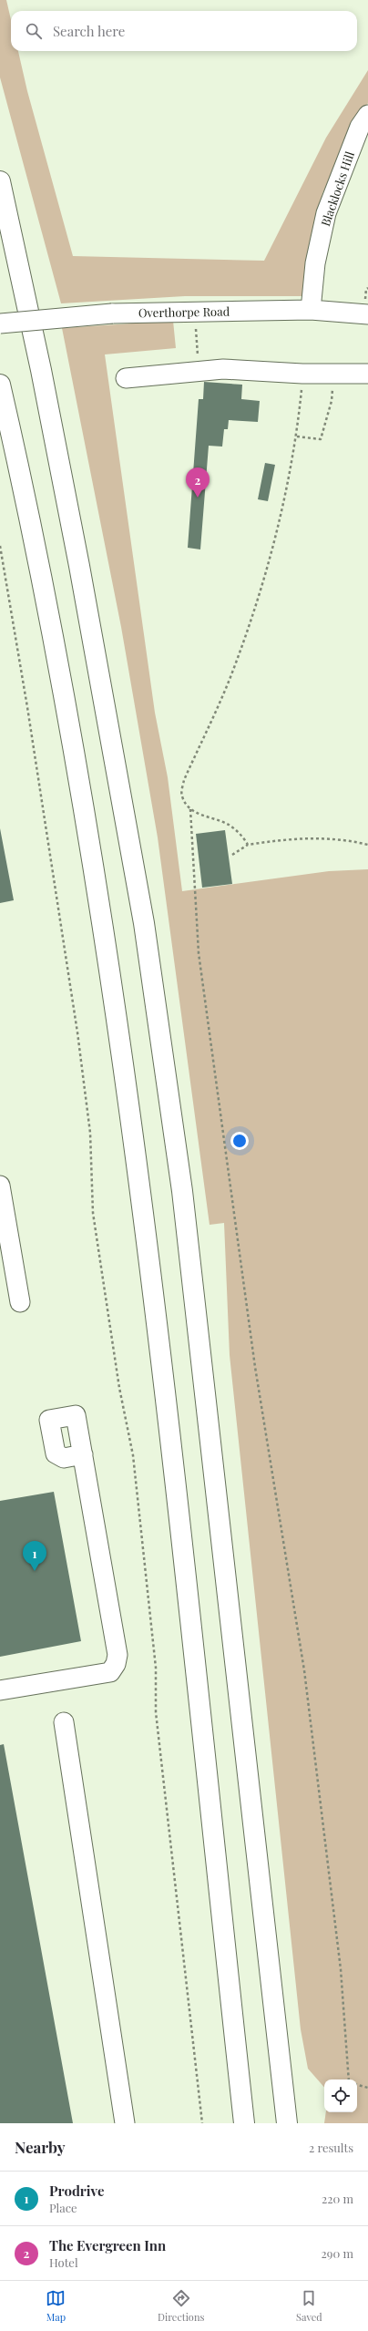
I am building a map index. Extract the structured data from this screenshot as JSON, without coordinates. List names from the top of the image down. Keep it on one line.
{"streets":{"street":["Blacklocks Hill","Overthorpe Road"]},"crossings":[["Blacklocks Hill","Overthorpe Road"]],"page":{"search":"Search here","pins":["2","1"],"heading":["Nearby","2 results"],"list":[{"mark":"1","name":"Prodrive","note":"Place","value":"220 m"},{"mark":"2","name":"The Evergreen Inn","note":"Hotel","value":"290 m"}],"nav":["Map","Directions","Saved"]}}
